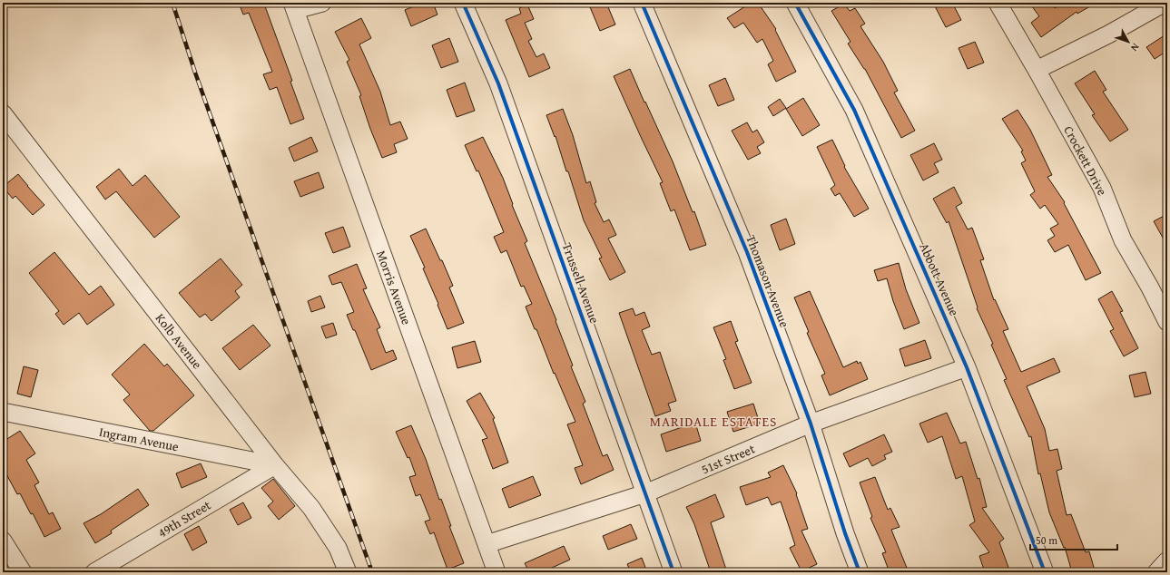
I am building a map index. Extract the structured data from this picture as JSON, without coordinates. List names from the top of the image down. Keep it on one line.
{"streets":{"street":["Crockett Drive","Abbott Avenue","Thomason Avenue","Trussell Avenue","Morris Avenue","Kolb Avenue","Ingram Avenue","51st Street","49th Street"]},"crossings":[["Abbott Avenue","51st Street"],["Thomason Avenue","51st Street"],["Trussell Avenue","51st Street"],["Morris Avenue","51st Street"],["Kolb Avenue","Ingram Avenue"],["Kolb Avenue","49th Street"],["Ingram Avenue","49th Street"]],"districts":["MARIDALE ESTATES"],"scale_bar":"50 m","north":"bottom right"}
